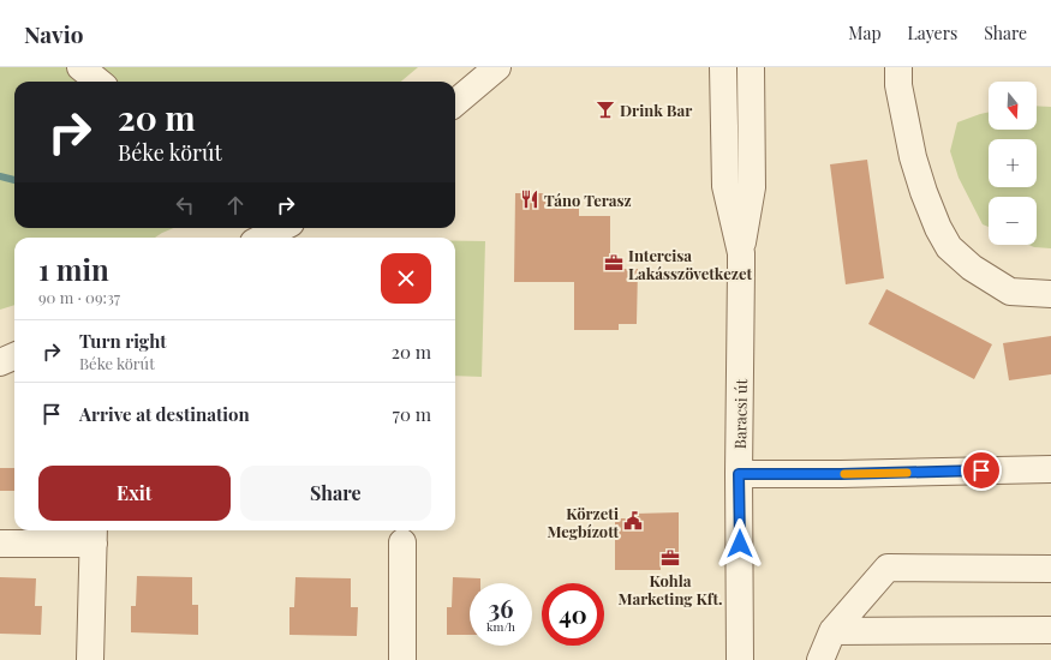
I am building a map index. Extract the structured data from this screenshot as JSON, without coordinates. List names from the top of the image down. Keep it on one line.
{"streets":{"street":["Baracsi út"]},"places":{"bar":["Drink Bar"],"restaurant":["Táno Terasz"],"office":["Intercisa Lakásszövetkezet","Kohla Marketing Kft."],"public building":["Körzeti Megbízott"]},"north":"bottom","page":{"header":"Navio","nav":["Map","Layers","Share"],"map_buttons":["+","−"],"turn":["20 m","Béke körút"],"heading":["1 min","90 m · 09:37"],"list":[{"name":"Turn right","note":"Béke körút","value":"20 m"},{"name":"Arrive at destination","value":"70 m"}],"buttons":["Exit","Share"],"speed":"36 km/h","limit":"40"}}
